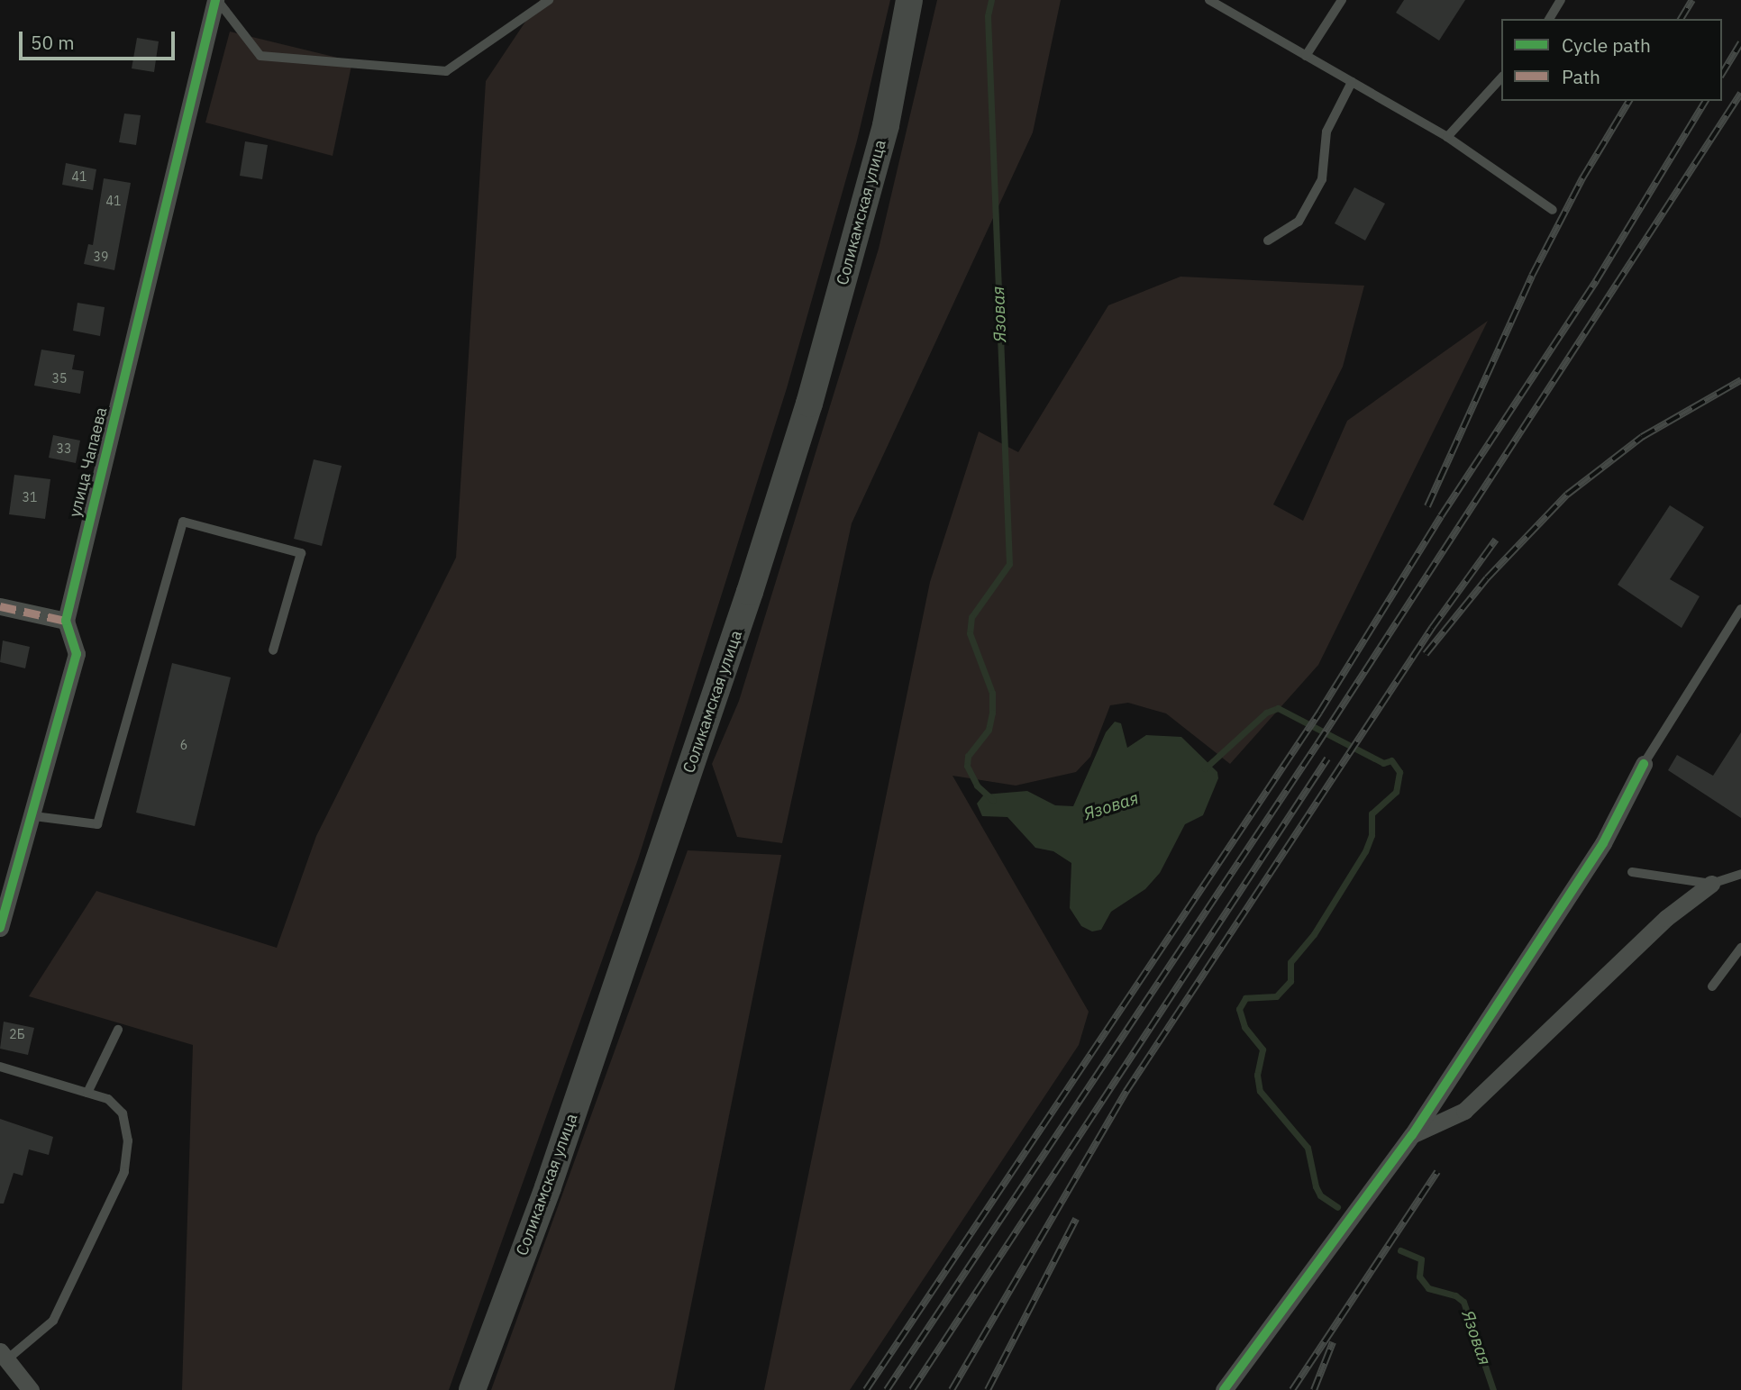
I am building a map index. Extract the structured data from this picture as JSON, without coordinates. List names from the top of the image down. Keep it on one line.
{"streets":{"main road":["Соликамская улица"],"street":["улица Чапаева"]},"water":["Язовая"],"house_numbers":["41","41","39","35","33","31","6","2Б"],"legend":["Cycle path","Path"],"scale_bar":"50 m"}
